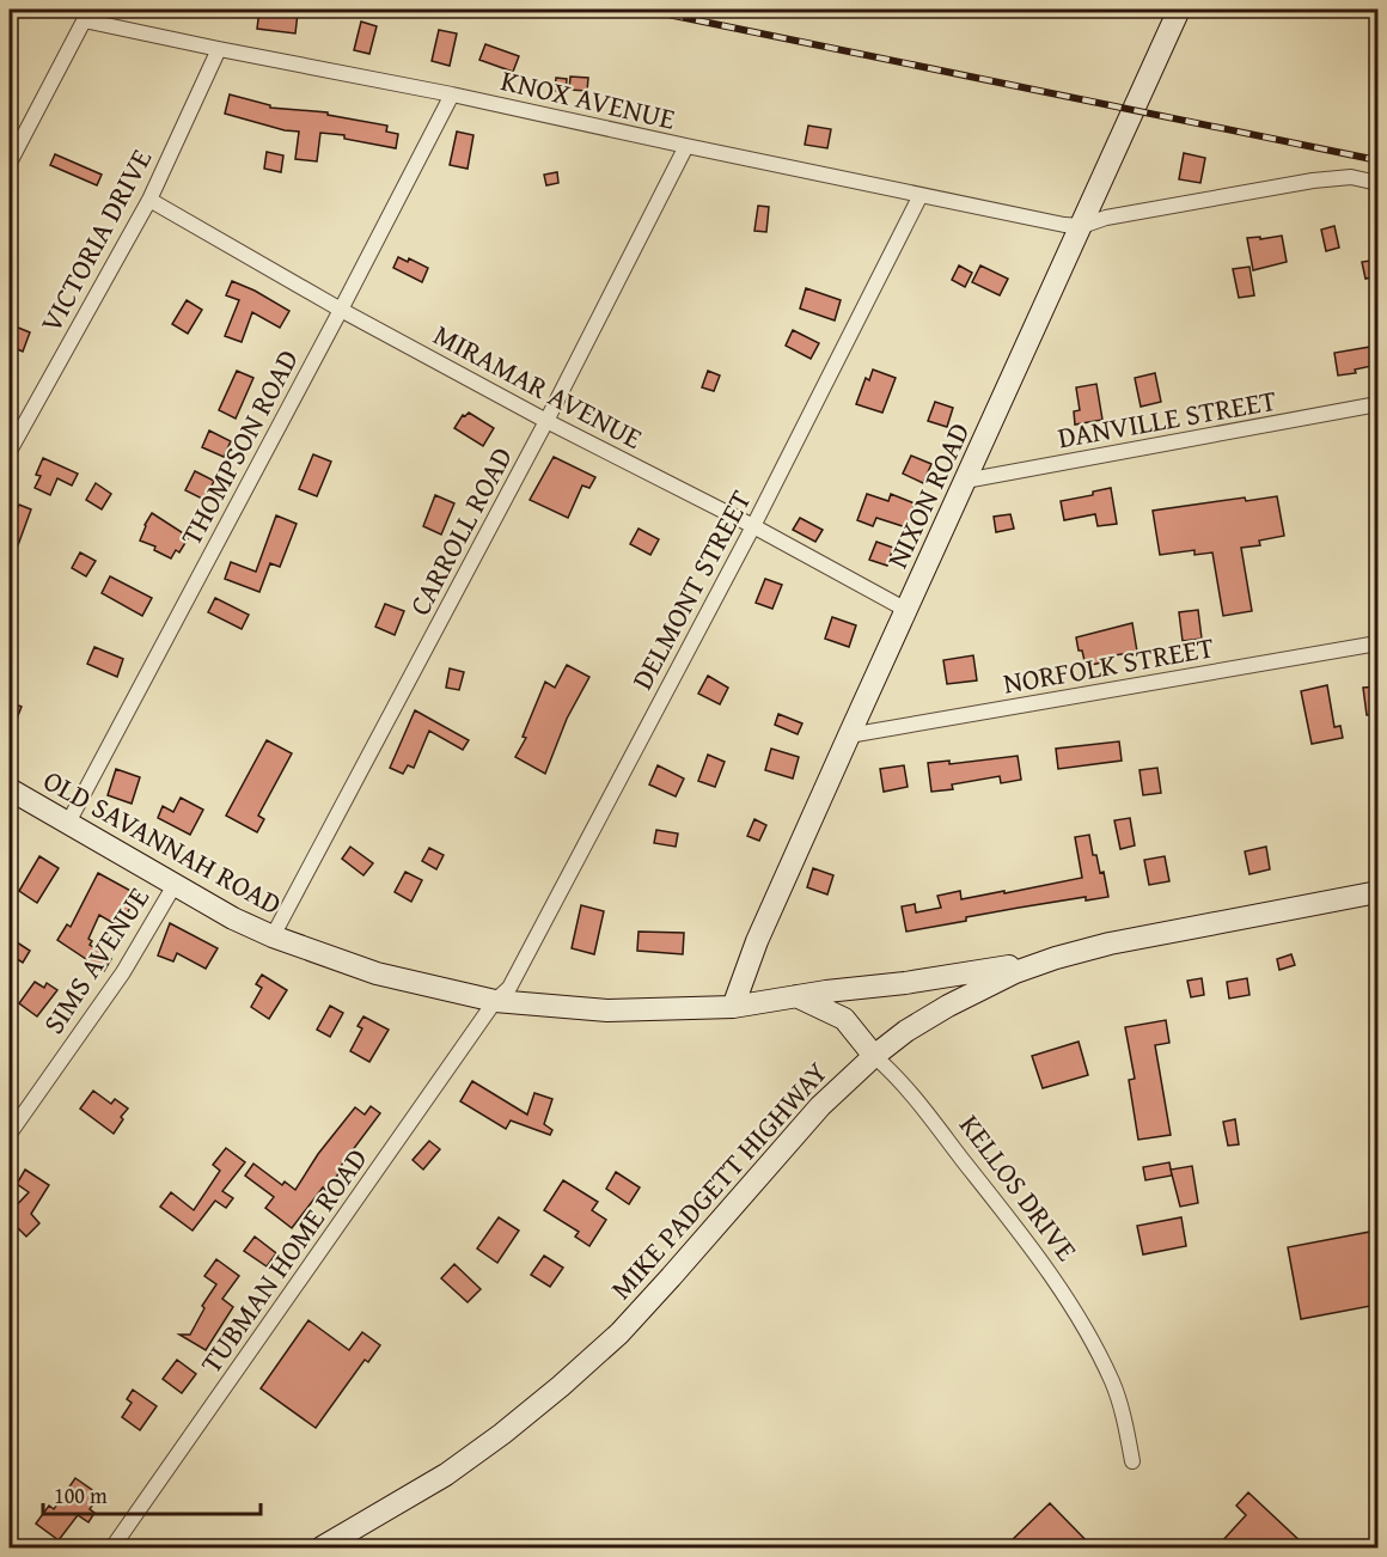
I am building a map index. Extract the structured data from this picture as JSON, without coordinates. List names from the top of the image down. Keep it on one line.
{"streets":{"main road":["NIXON ROAD","OLD SAVANNAH ROAD","MIKE PADGETT HIGHWAY","KELLOS DRIVE"],"street":["KNOX AVENUE","VICTORIA DRIVE","MIRAMAR AVENUE","DANVILLE STREET","THOMPSON ROAD","CARROLL ROAD","DELMONT STREET","NORFOLK STREET","SIMS AVENUE","TUBMAN HOME ROAD"]},"crossings":[["KNOX AVENUE","VICTORIA DRIVE"],["KNOX AVENUE","THOMPSON ROAD"],["KNOX AVENUE","NIXON ROAD"],["KNOX AVENUE","CARROLL ROAD"],["KNOX AVENUE","DELMONT STREET"],["VICTORIA DRIVE","MIRAMAR AVENUE"],["MIRAMAR AVENUE","THOMPSON ROAD"],["MIRAMAR AVENUE","NIXON ROAD"],["MIRAMAR AVENUE","CARROLL ROAD"],["MIRAMAR AVENUE","DELMONT STREET"],["DANVILLE STREET","NIXON ROAD"],["THOMPSON ROAD","OLD SAVANNAH ROAD"],["NIXON ROAD","NORFOLK STREET"],["NIXON ROAD","OLD SAVANNAH ROAD"],["CARROLL ROAD","OLD SAVANNAH ROAD"],["DELMONT STREET","OLD SAVANNAH ROAD"],["DELMONT STREET","TUBMAN HOME ROAD"],["OLD SAVANNAH ROAD","SIMS AVENUE"],["OLD SAVANNAH ROAD","MIKE PADGETT HIGHWAY"],["OLD SAVANNAH ROAD","KELLOS DRIVE"],["OLD SAVANNAH ROAD","TUBMAN HOME ROAD"],["MIKE PADGETT HIGHWAY","KELLOS DRIVE"]],"scale_bar":"100 m"}
